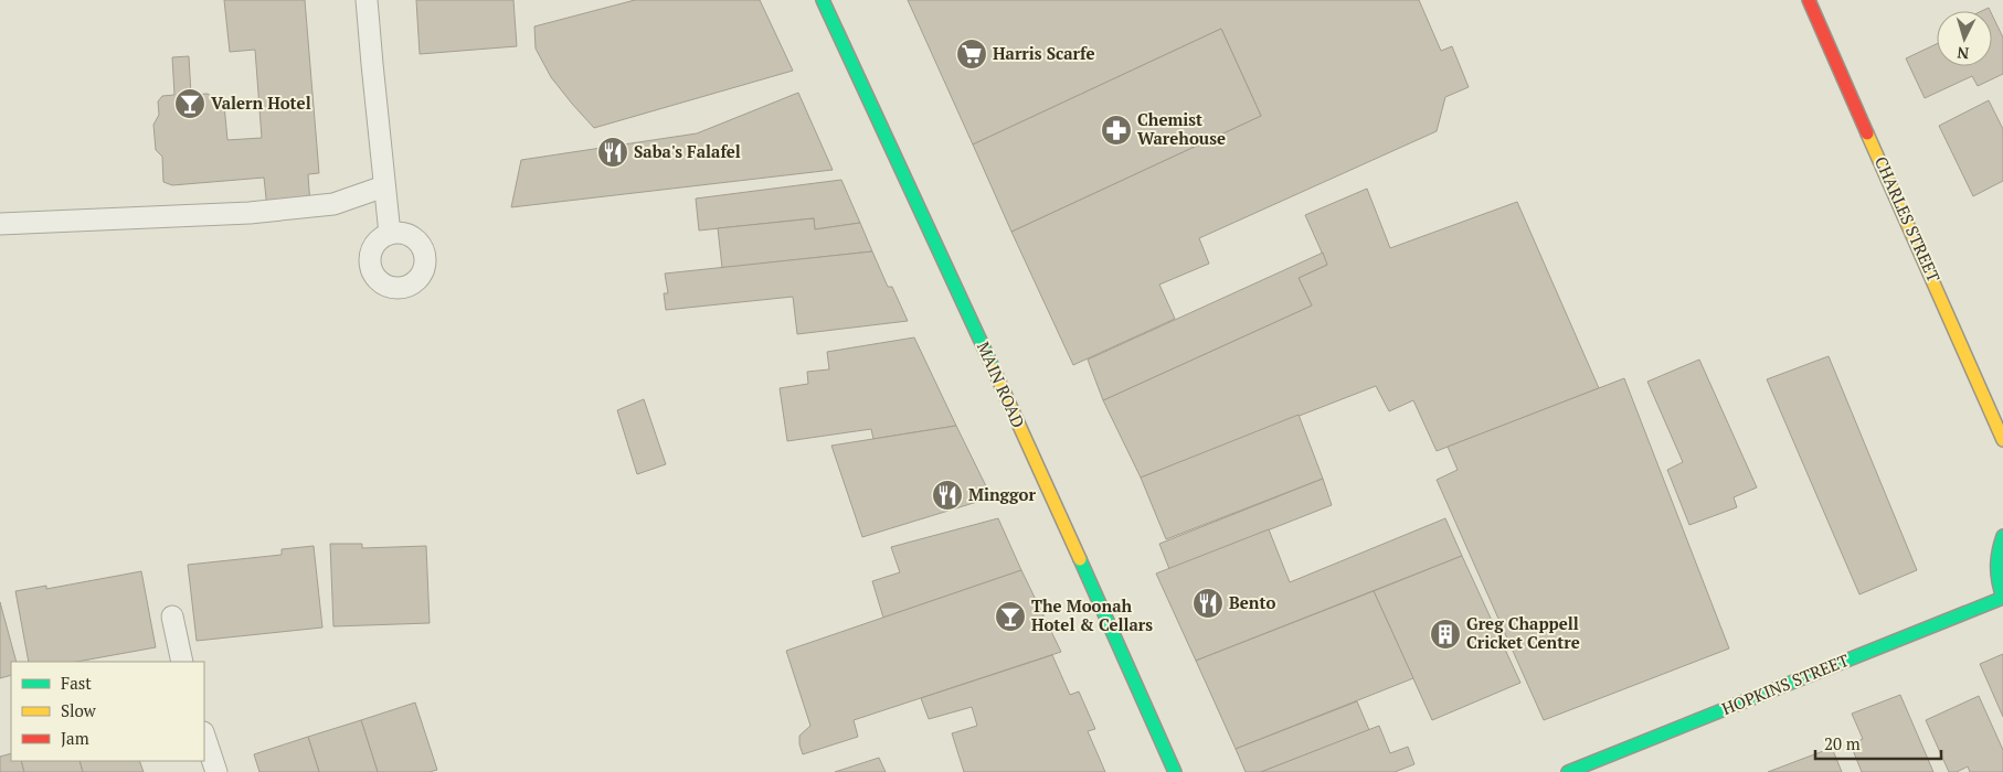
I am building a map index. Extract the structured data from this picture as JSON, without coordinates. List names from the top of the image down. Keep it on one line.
{"streets":{"street":["CHARLES STREET","MAIN ROAD","HOPKINS STREET"]},"places":{"supermarket":["Harris Scarfe"],"bar":["Valern Hotel","The Moonah Hotel & Cellars"],"pharmacy":["Chemist Warehouse"],"restaurant":["Saba's Falafel","Minggor","Bento"],"building":["Greg Chappell Cricket Centre"]},"legend":["Fast","Slow","Jam"],"scale_bar":"20 m","north":"bottom"}
